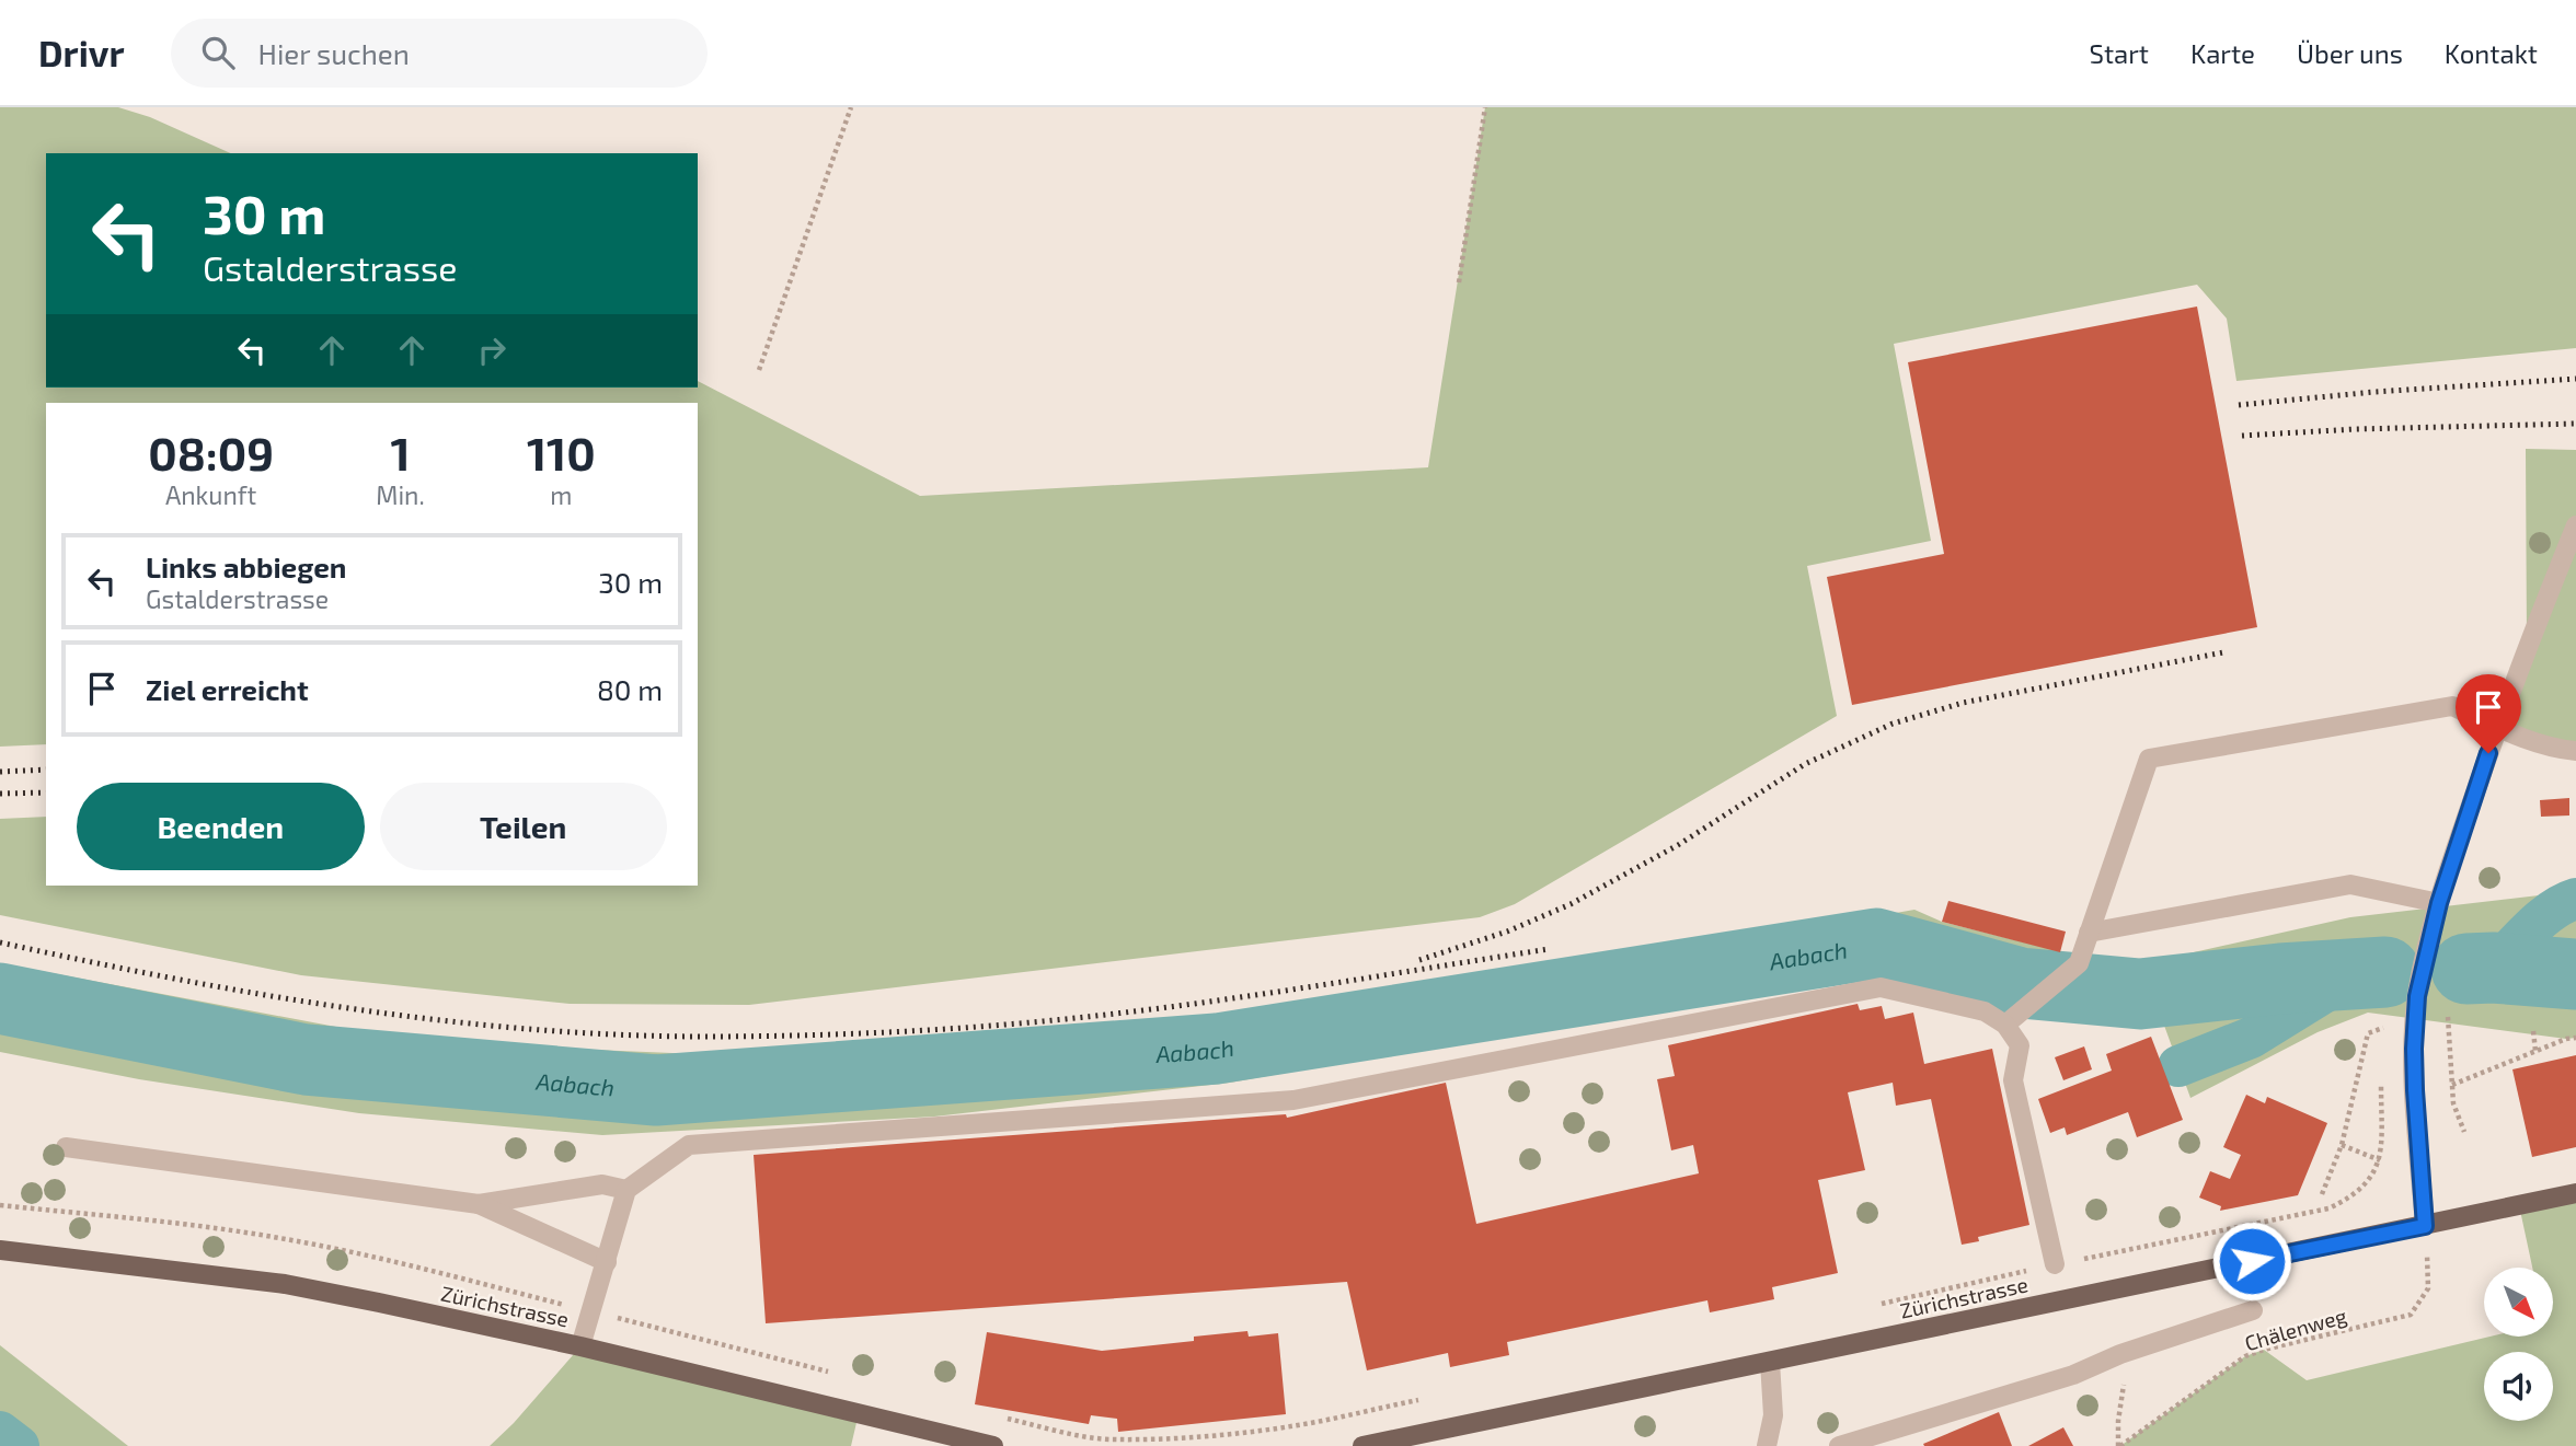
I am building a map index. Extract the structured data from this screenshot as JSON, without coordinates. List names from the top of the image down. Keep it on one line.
{"streets":{"main road":["Zürichstrasse"],"path":["Chälenweg"]},"crossings":[["Zürichstrasse","Chälenweg"]],"water":["Aabach"],"north":"bottom right","page":{"header":"Drivr","search":"Hier suchen","nav":["Start","Karte","Über uns","Kontakt"],"turn":["30 m","Gstalderstrasse"],"eta":["08:09","Ankunft","1","Min.","110","m"],"list":[{"name":"Links abbiegen","note":"Gstalderstrasse","value":"30 m"},{"name":"Ziel erreicht","value":"80 m"}],"buttons":["Beenden","Teilen"]}}
